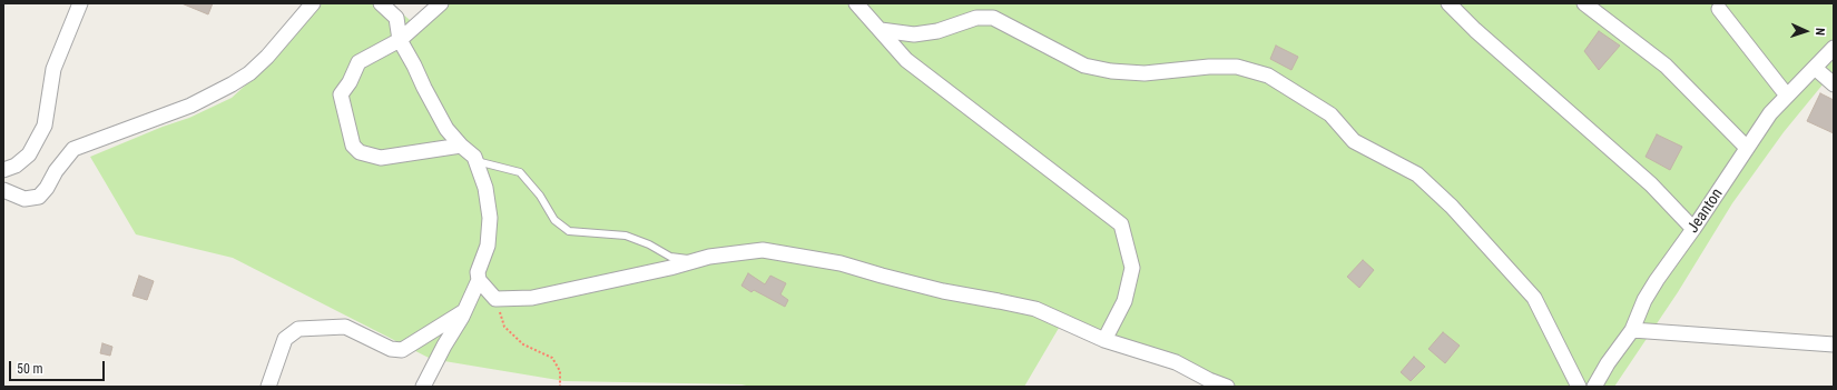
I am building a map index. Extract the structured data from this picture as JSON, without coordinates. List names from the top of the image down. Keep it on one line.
{"streets":{"street":["Jeanton"]},"scale_bar":"50 m","north":"right"}
